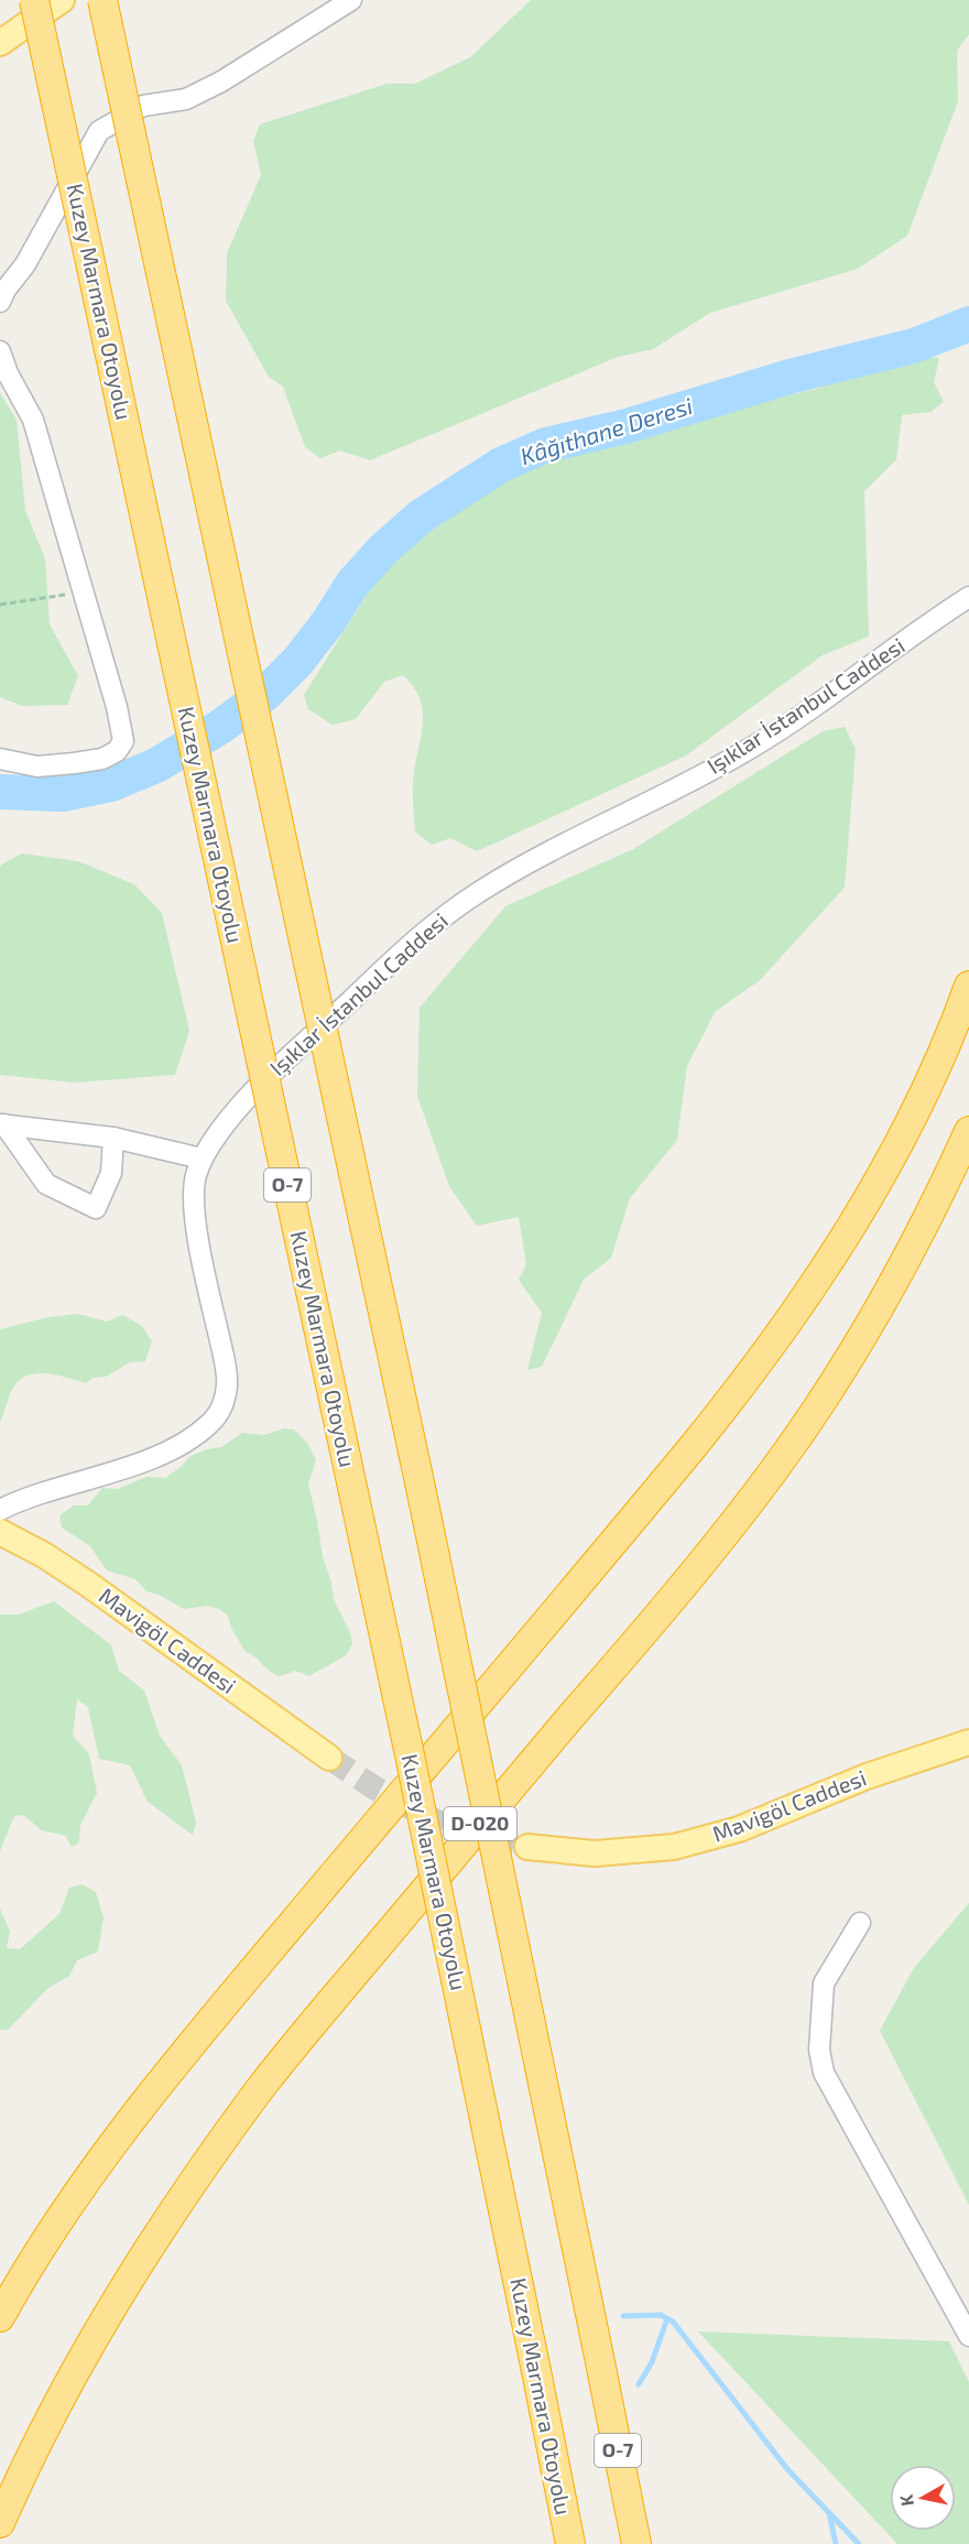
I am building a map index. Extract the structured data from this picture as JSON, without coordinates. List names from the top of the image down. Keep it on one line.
{"streets":{"highway":["Kuzey Marmara Otoyolu","O-7","D-020"],"main road":["Mavigöl Caddesi"],"street":["Işıklar İstanbul Caddesi"]},"water":["Kâğıthane Deresi"],"north":"left"}
